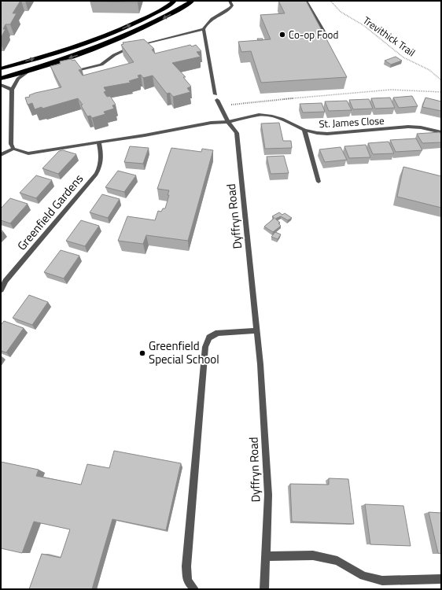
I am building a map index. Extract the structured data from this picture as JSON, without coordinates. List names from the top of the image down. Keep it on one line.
{"streets":{"street":["St. James Close","Greenfield Gardens","Dyffryn Road"],"path":["Trevithick Trail"]},"crossings":[["St. James Close","Dyffryn Road"]],"places":["Co-op Food","Greenfield Special School"]}
